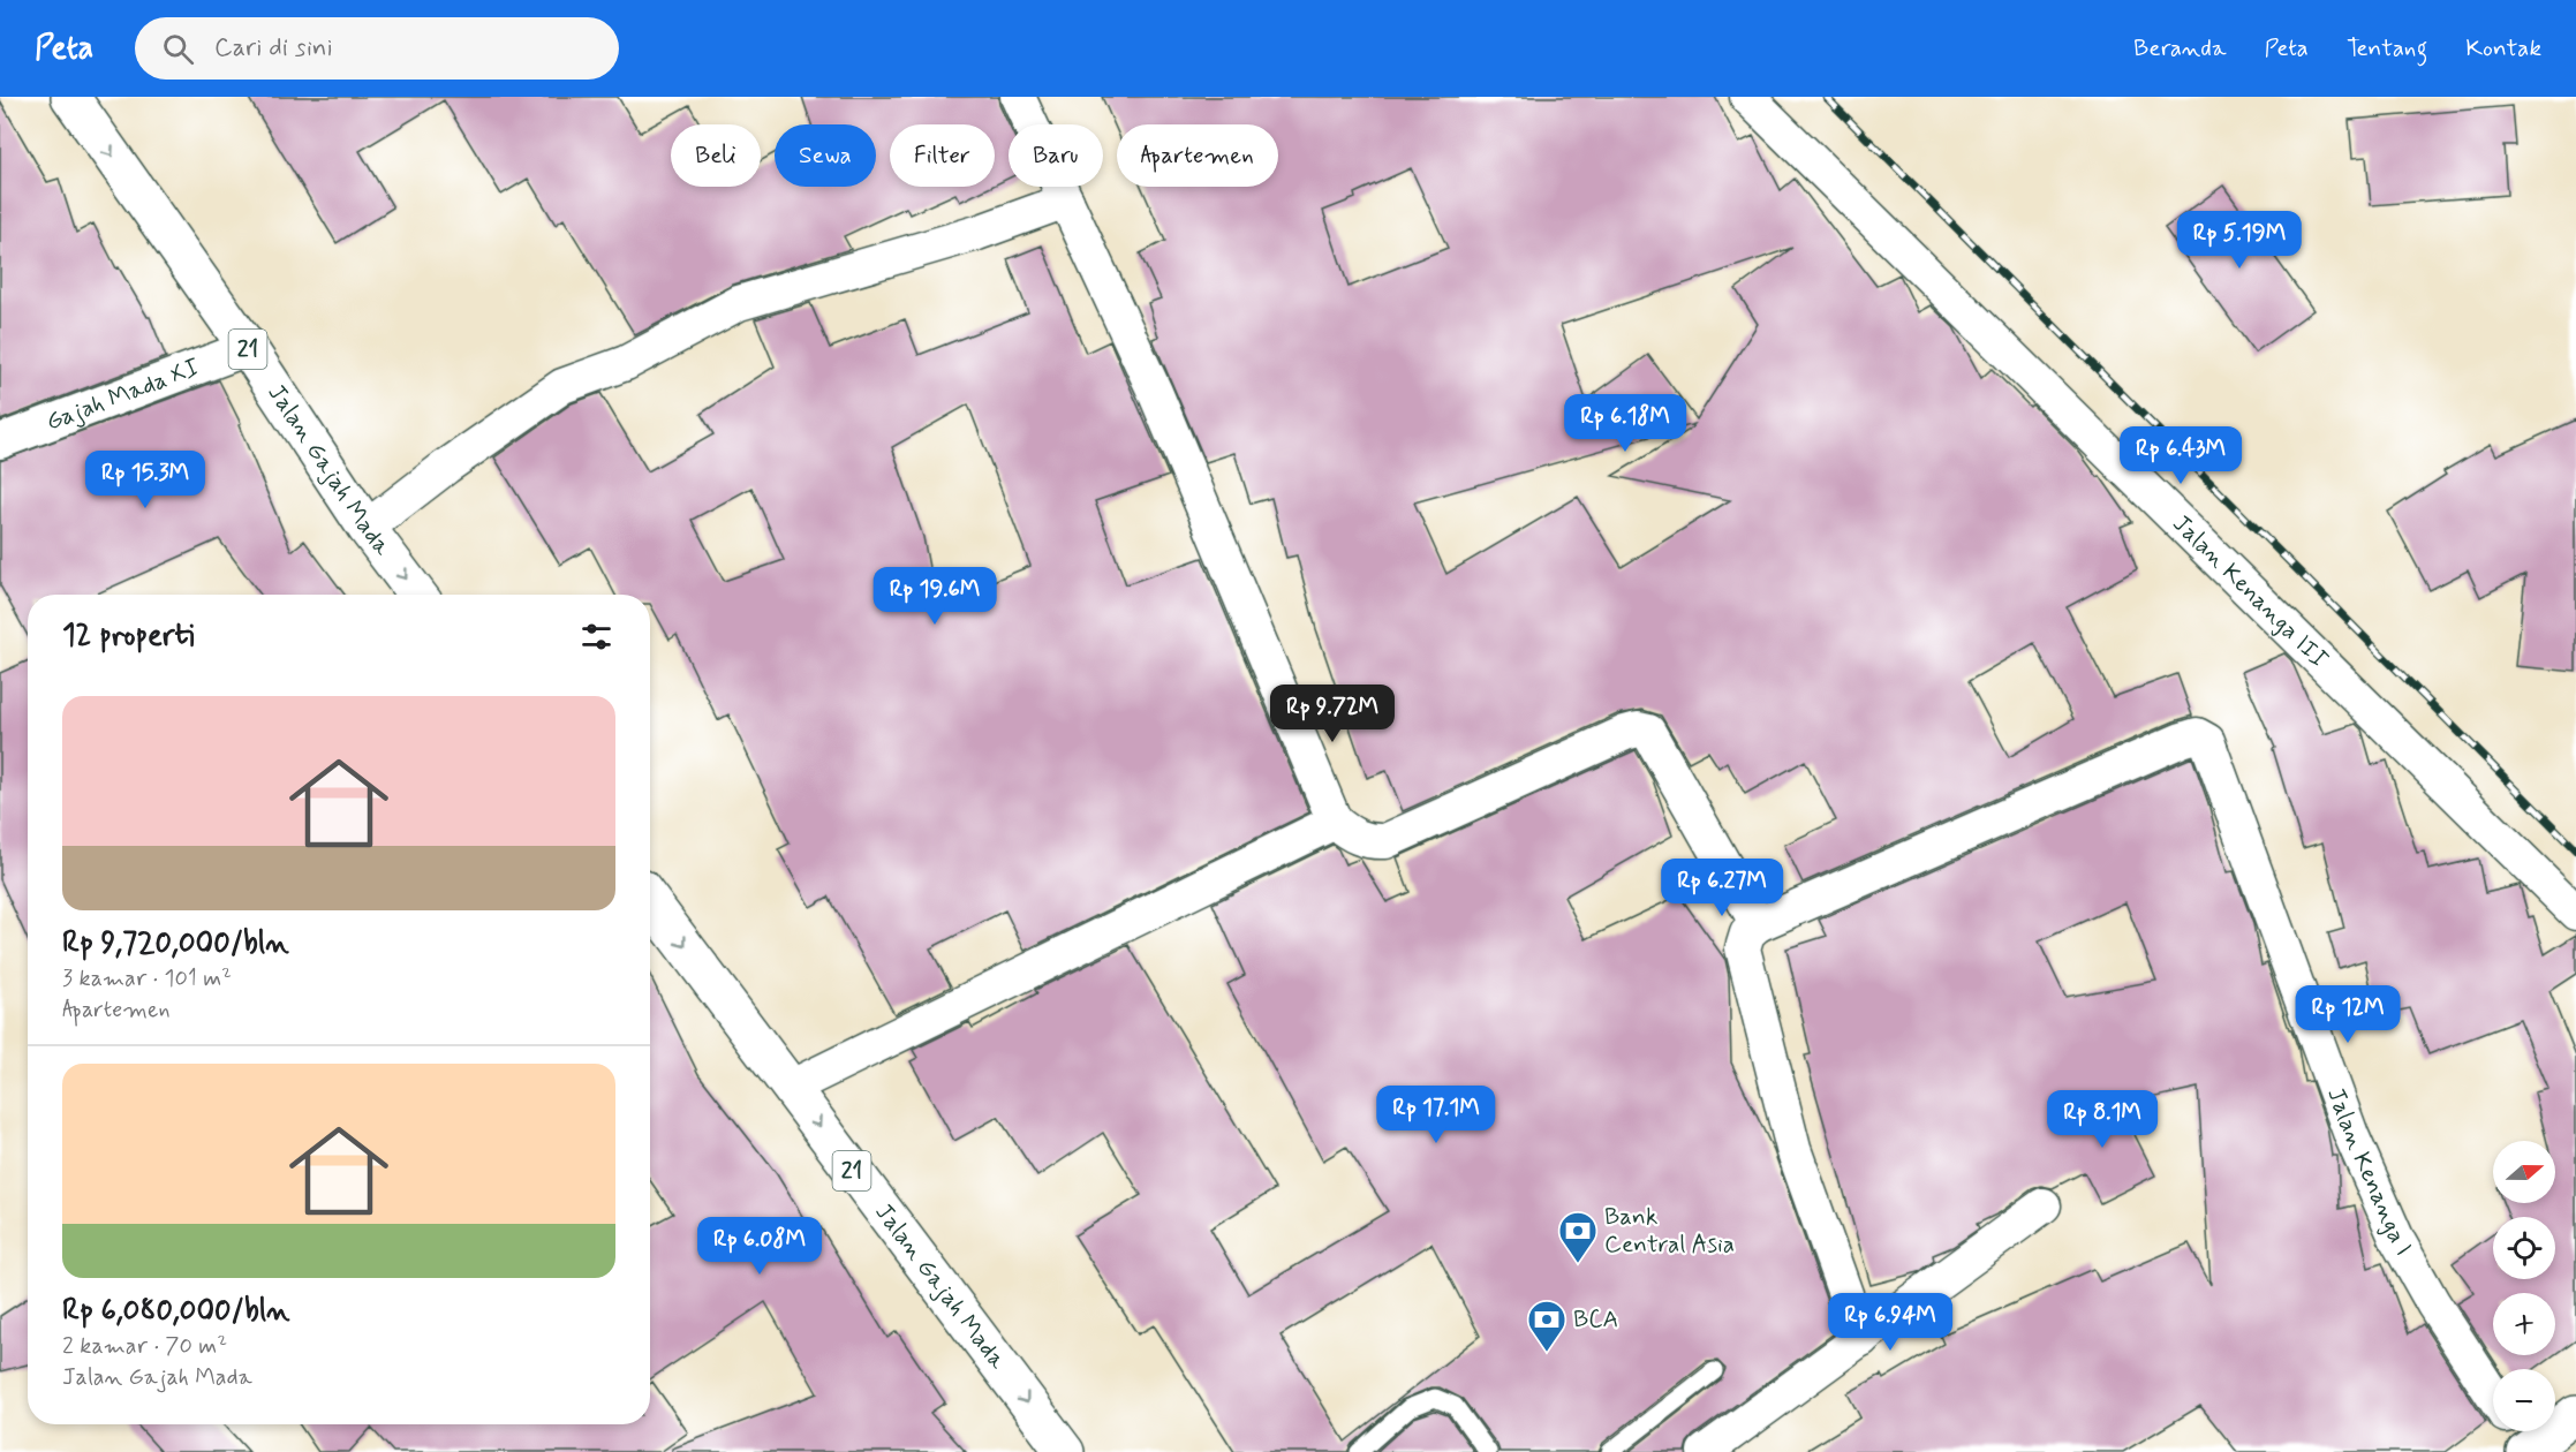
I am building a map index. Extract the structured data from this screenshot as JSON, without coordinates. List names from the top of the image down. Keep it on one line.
{"streets":{"main road":["21","Jalan Gajah Mada"],"street":["Gajah Mada XI","Jalan Kenanga III","Jalan Kenanga I"]},"crossings":[["Gajah Mada XI","Jalan Gajah Mada"]],"one_way":["Jalan Gajah Mada"],"places":{"bank":["Bank Central Asia","BCA"]},"north":"right","page":{"header":"Peta","search":"Cari di sini","nav":["Beranda","Peta","Tentang","Kontak"],"chip":["Beli","Sewa","Filter","Baru","Apartemen"],"price":["Rp 5.19M","Rp 6.18M","Rp 6.43M","Rp 15.3M","Rp 19.6M","Rp 9.72M","Rp 6.27M","Rp 12M","Rp 17.1M","Rp 8.1M","Rp 6.08M","Rp 6.94M"],"heading":"12 properti","list":[{"name":"Rp 9,720,000/bln","note":"3 kamar · 101 m² · Apartemen"},{"name":"Rp 6,080,000/bln","note":"2 kamar · 70 m² · Jalan Gajah Mada"}],"map_buttons":["+","−"]}}
